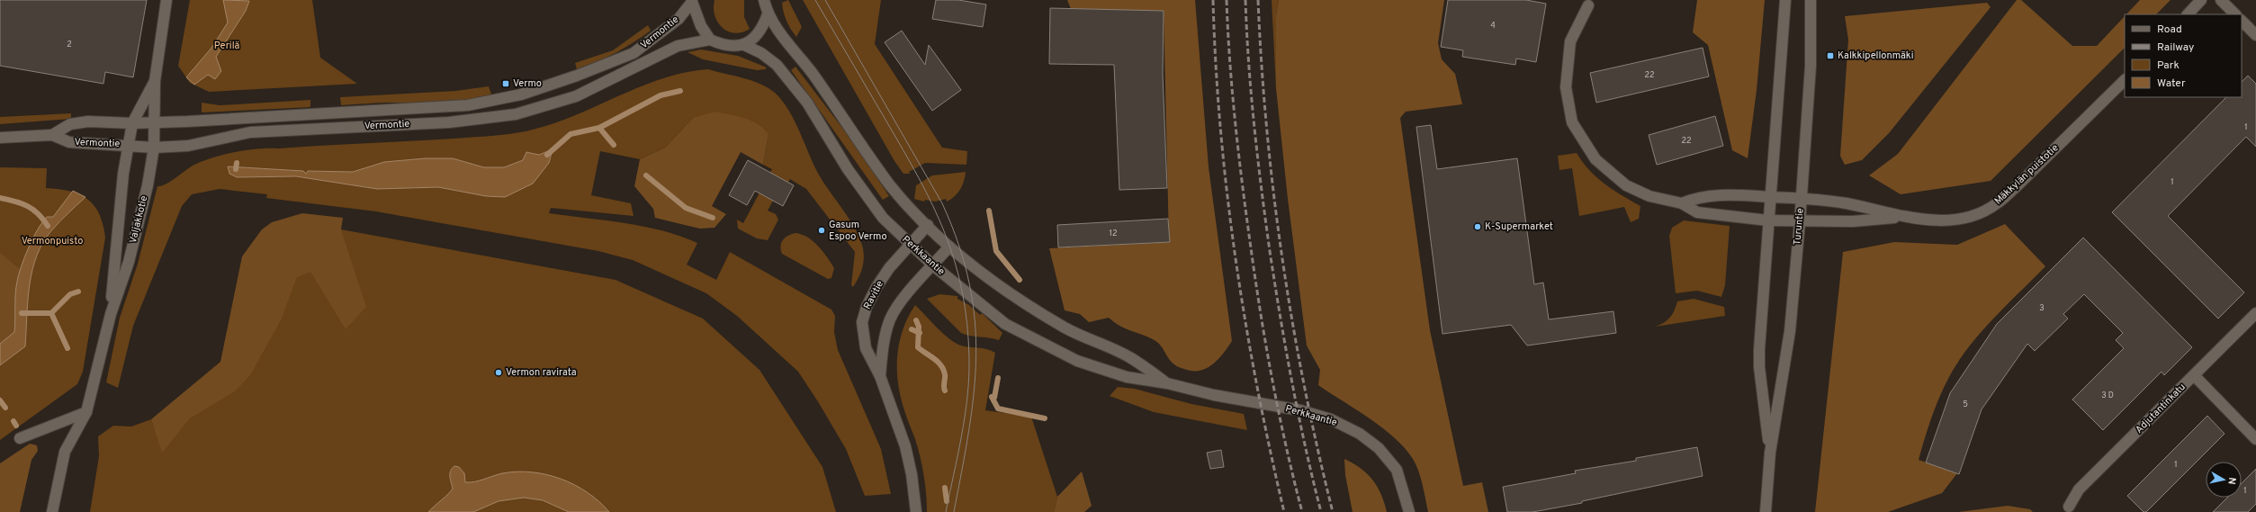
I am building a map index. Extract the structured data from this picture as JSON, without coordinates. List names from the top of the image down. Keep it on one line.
{"streets":{"main road":["Vermontie","Mäkkylän puistotie","Valjakkotie","Turuntie","Perkkaantie","Ravitie","Adjutantinkatu"]},"crossings":[["Vermontie","Valjakkotie"],["Mäkkylän puistotie","Turuntie"],["Perkkaantie","Ravitie"]],"parks":["Perilä","Vermonpuisto"],"places":{"transit":["Kalkkipellonmäki","Vermo"],"other":["K-Supermarket","Gasum Espoo Vermo","Vermon ravirata"]},"house_numbers":["4","2","22","1","22","1","12","3","3 D","5","1","1"],"legend":["Road","Railway","Park","Water"],"north":"right"}
